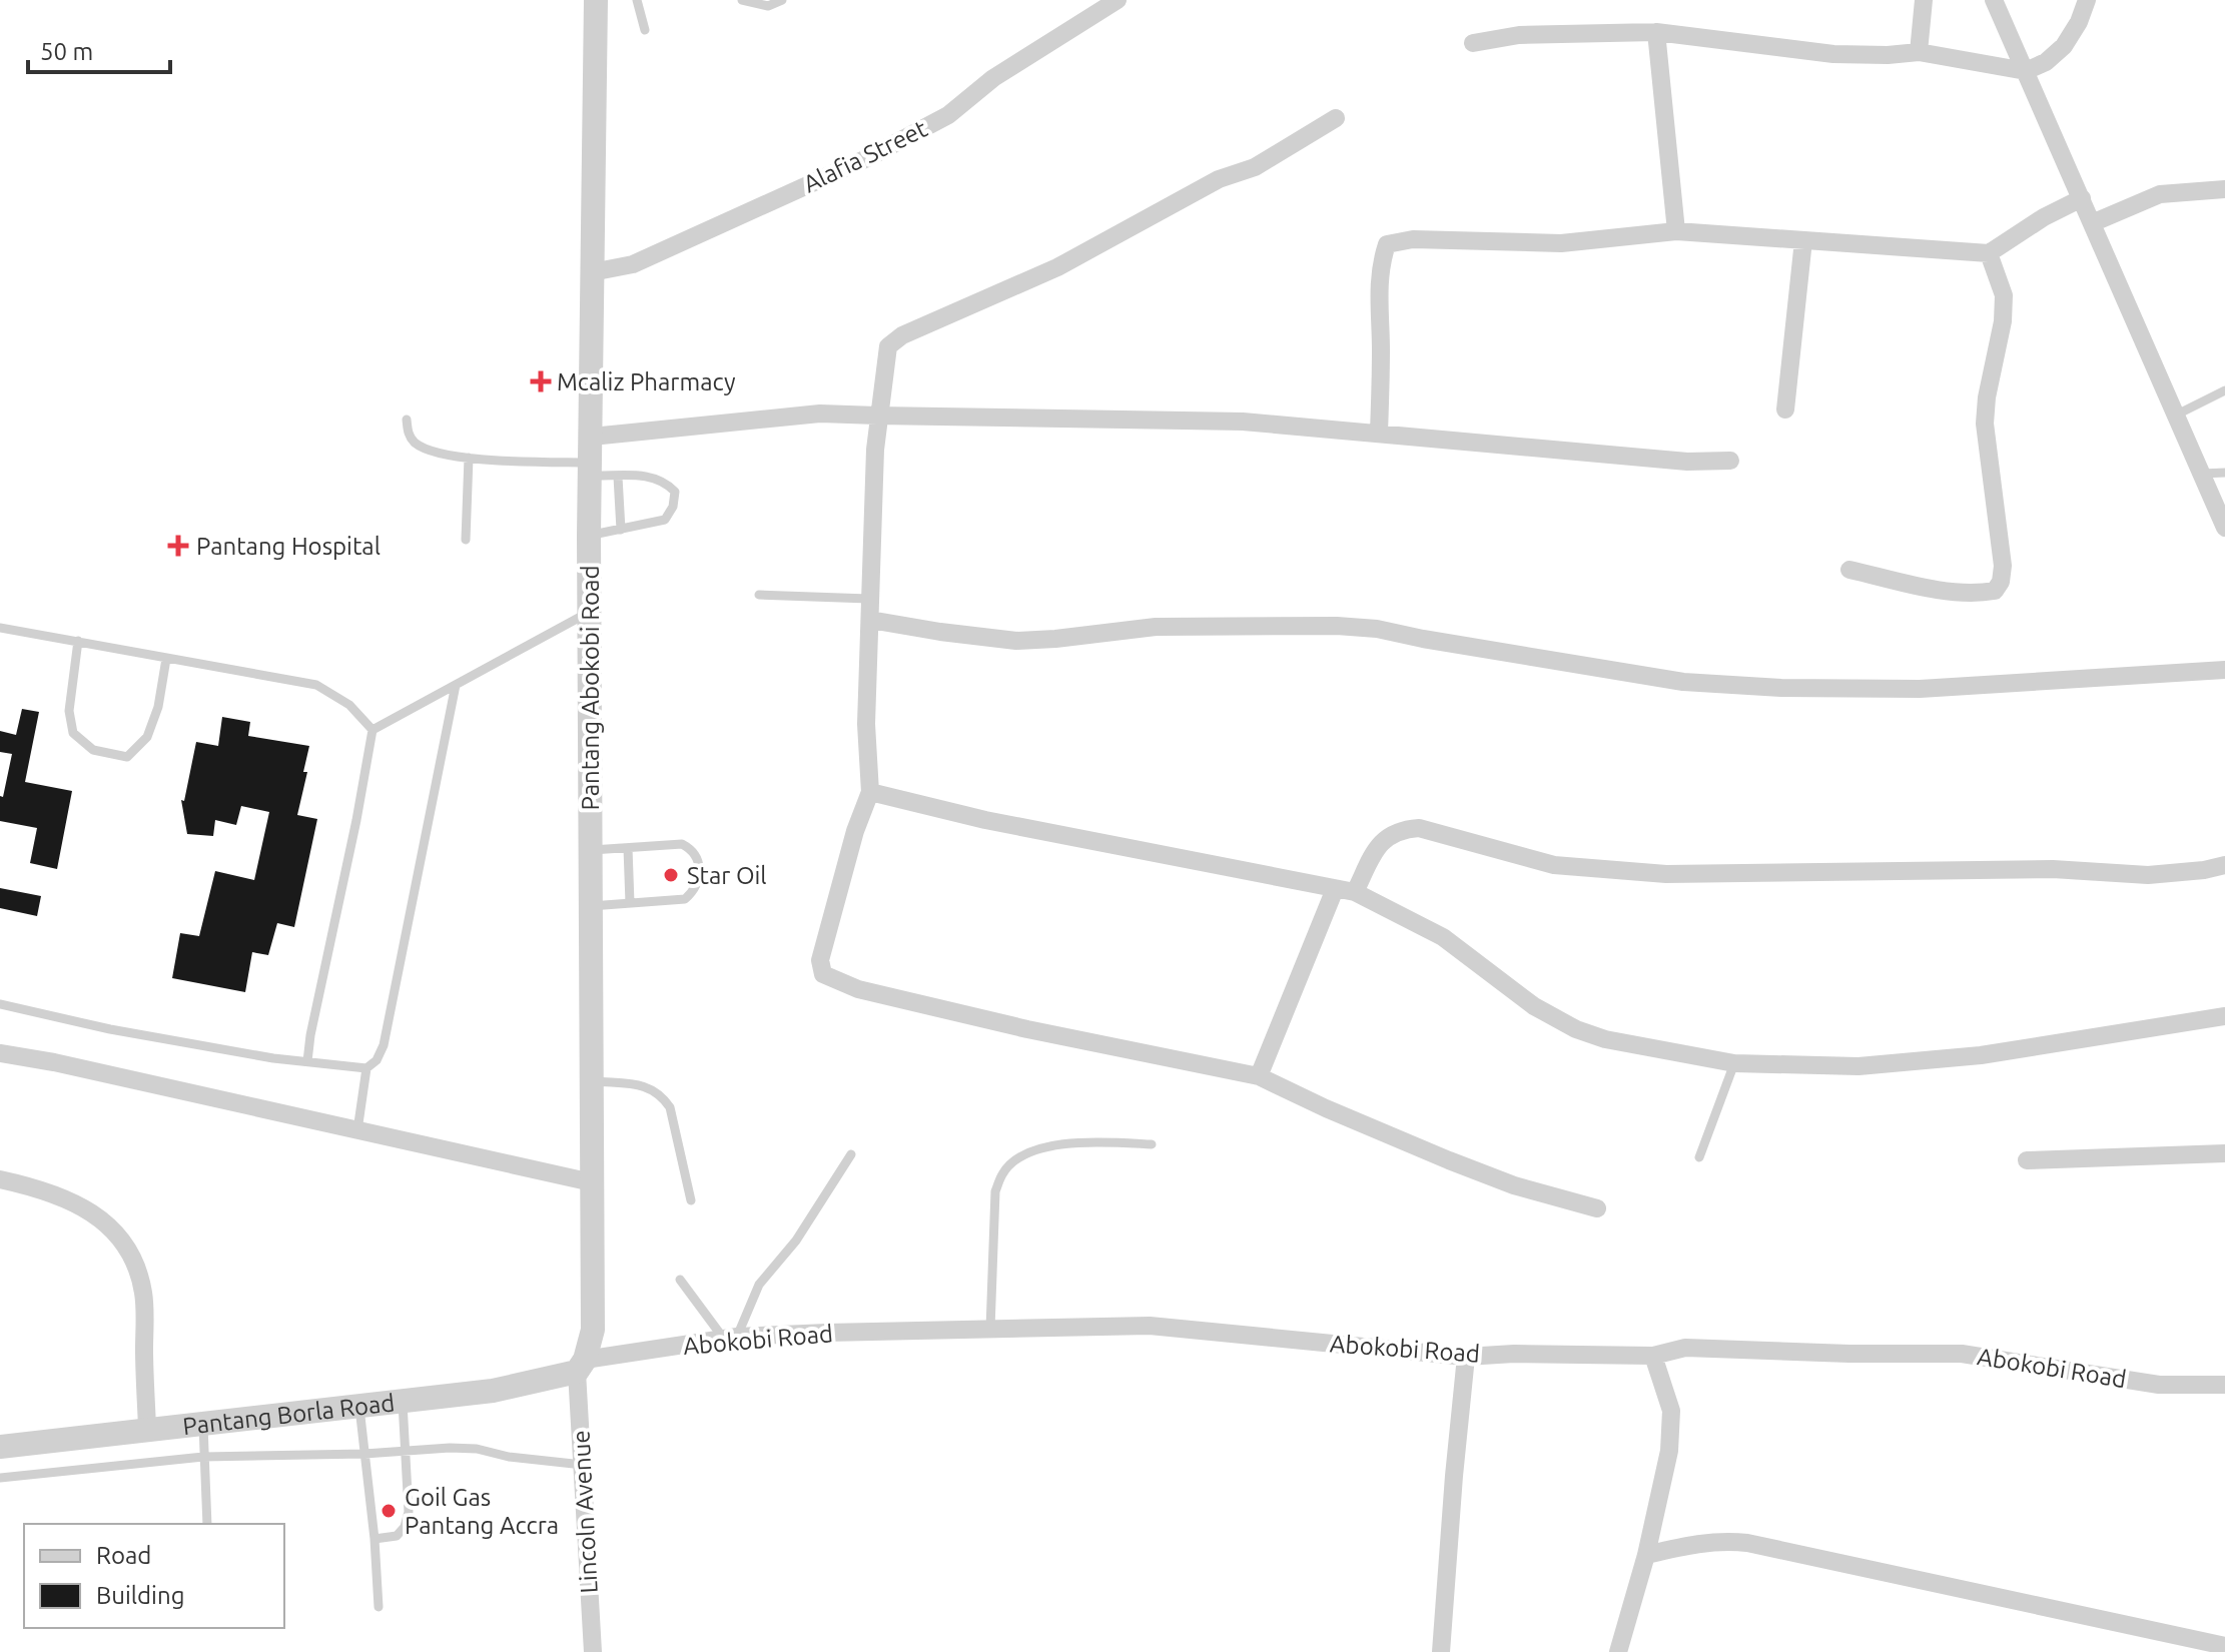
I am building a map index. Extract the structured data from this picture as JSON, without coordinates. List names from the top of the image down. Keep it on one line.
{"streets":{"street":["Alafia Street","Pantang Abokobi Road","Abokobi Road","Pantang Borla Road","Lincoln Avenue"]},"crossings":[["Alafia Street","Pantang Abokobi Road"],["Pantang Abokobi Road","Abokobi Road"],["Pantang Abokobi Road","Pantang Borla Road"],["Pantang Abokobi Road","Lincoln Avenue"],["Abokobi Road","Pantang Borla Road"],["Abokobi Road","Lincoln Avenue"],["Pantang Borla Road","Lincoln Avenue"]],"places":{"health":["Mcaliz Pharmacy","Pantang Hospital"],"other":["Star Oil","Goil Gas Pantang Accra"]},"legend":["Road","Building"],"scale_bar":"50 m"}
